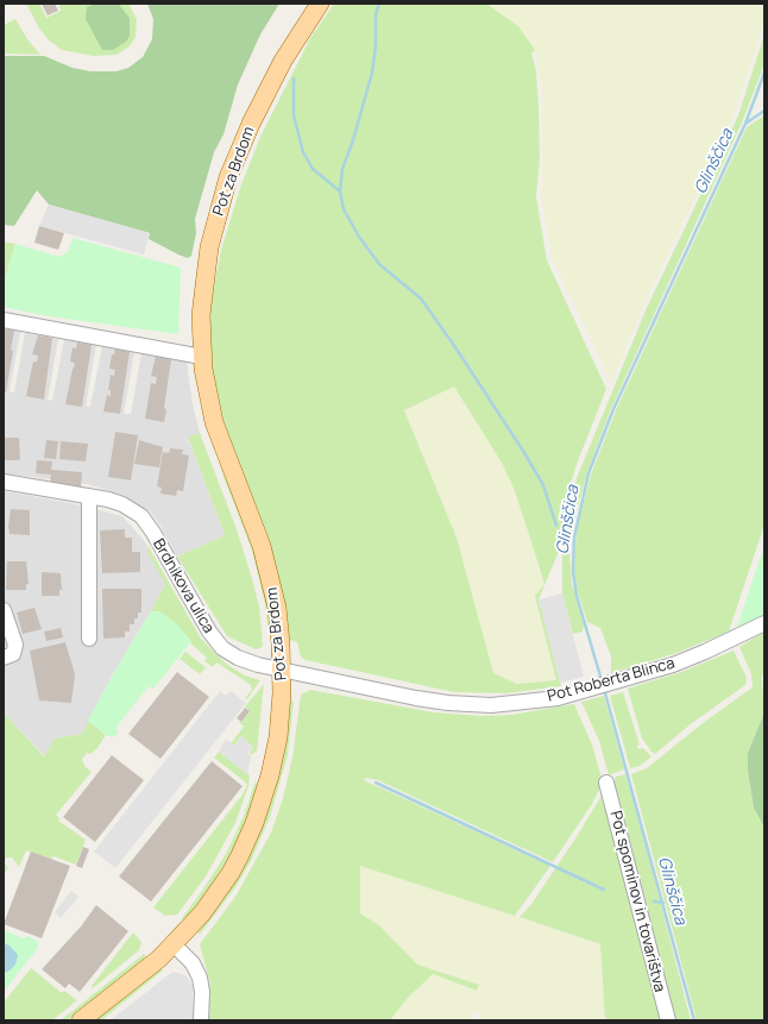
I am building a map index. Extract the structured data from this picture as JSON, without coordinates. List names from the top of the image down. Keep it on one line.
{"streets":{"main road":["Pot za Brdom"],"street":["Brdnikova ulica","Pot Roberta Blinca","Pot spominov in tovarištva"]},"crossings":[["Pot za Brdom","Brdnikova ulica"],["Pot za Brdom","Pot Roberta Blinca"],["Brdnikova ulica","Pot Roberta Blinca"]],"water":["Glinščica"]}
